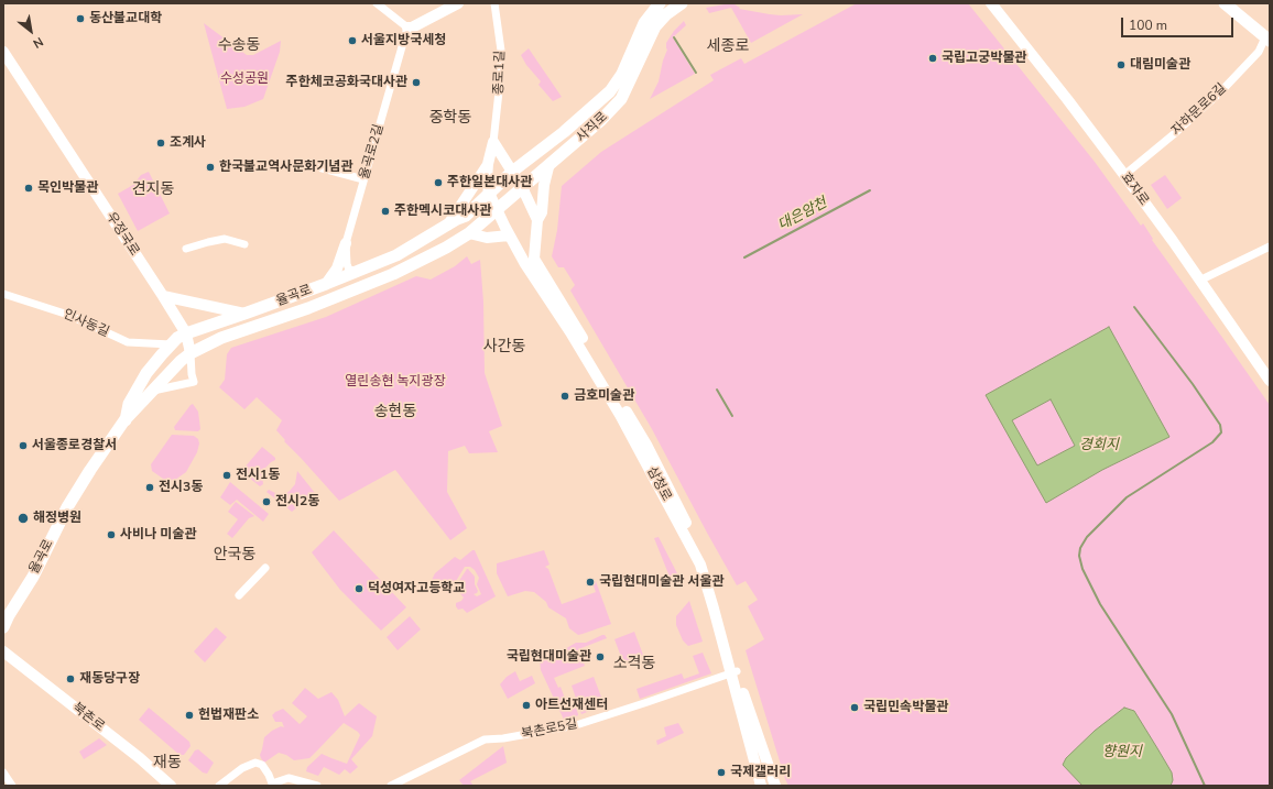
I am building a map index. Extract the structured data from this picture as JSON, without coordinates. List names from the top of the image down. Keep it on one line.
{"streets":{"main road":["사직로","율곡로"],"street":["종로1길","자하문로6길","율곡로2길","효자로","우정국로","인사동길","삼청로","북촌로","북촌로5길"]},"crossings":[["자하문로6길","효자로"],["사직로","율곡로"],["사직로","삼청로"],["율곡로2길","율곡로"],["우정국로","율곡로"],["율곡로","인사동길"],["율곡로","삼청로"],["삼청로","북촌로5길"]],"districts":["수송동","세종로","중학동","견지동","사간동","송현동","안국동","소격동","재동"],"water":["대은암천","경회지","향원지"],"parks":["수성공원","열린송현 녹지광장"],"places":["동산불교대학","서울지방국세청","국립고궁박물관","대림미술관","주한체코공화국대사관","조계사","한국불교역사문화기념관","주한일본대사관","목인박물관","주한멕시코대사관","금호미술관","서울종로경찰서","전시1동","전시3동","전시2동","해정병원","사비나 미술관","국립현대미술관 서울관","덕성여자고등학교","국립현대미술관","재동당구장","아트선재센터","국립민속박물관","헌법재판소","국제갤러리"],"scale_bar":"100 m","north":"bottom right"}
